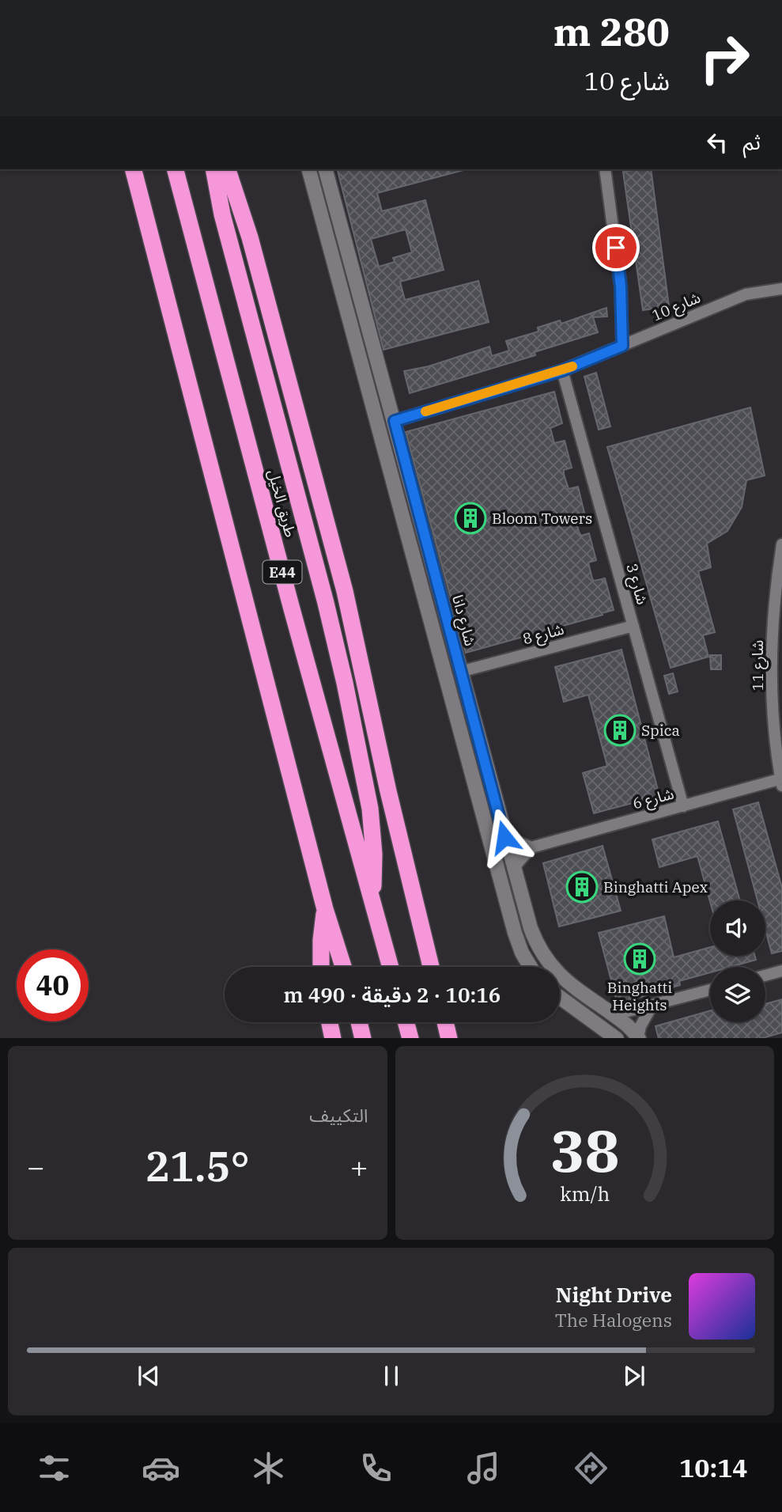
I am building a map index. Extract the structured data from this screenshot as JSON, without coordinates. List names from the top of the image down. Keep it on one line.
{"streets":{"highway":["طريق الخيل","E44"],"street":["شارع 10","شارع 3","شارع دانا","شارع 8","شارع 11","شارع 6"]},"crossings":[["شارع 10","شارع 3"],["شارع 10","شارع دانا"],["شارع 3","شارع 8"],["شارع 3","شارع 6"],["شارع دانا","شارع 8"],["شارع 11","شارع 6"]],"places":{"building":["Bloom Towers","Spica","Binghatti Apex","Binghatti Heights"]},"page":{"turn":["280 m","شارع 10"],"then":"ثم","limit":"40","trip":"10:16 · 2 دقيقة · 490 m","tile":"التكييف","heat":["−","21.5°","+"],"song":["Night Drive","The Halogens"],"tabs":"10:14","gauge":["38","km/h"]}}
